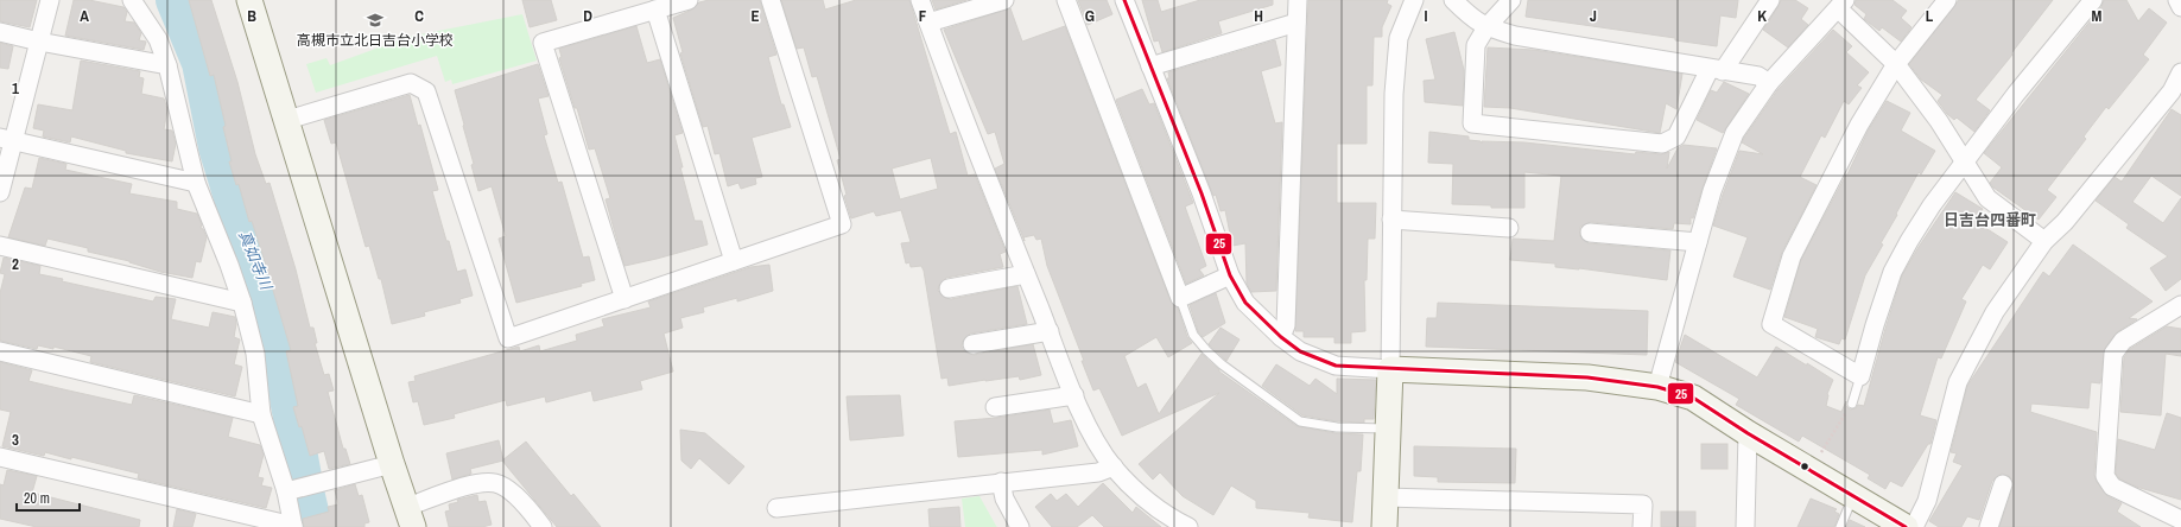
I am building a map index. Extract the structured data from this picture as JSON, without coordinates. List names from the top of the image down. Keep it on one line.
{"districts":["日吉台四番町"],"water":["真如寺川"],"places":{"school or university":["高槻市立北日吉台小学校"]},"lines":["transit line 25"],"scale_bar":"20 m","grid":{"columns":["A","B","C","D","E","F","G","H","I","J","K","L","M"],"rows":["1","2","3"]}}
